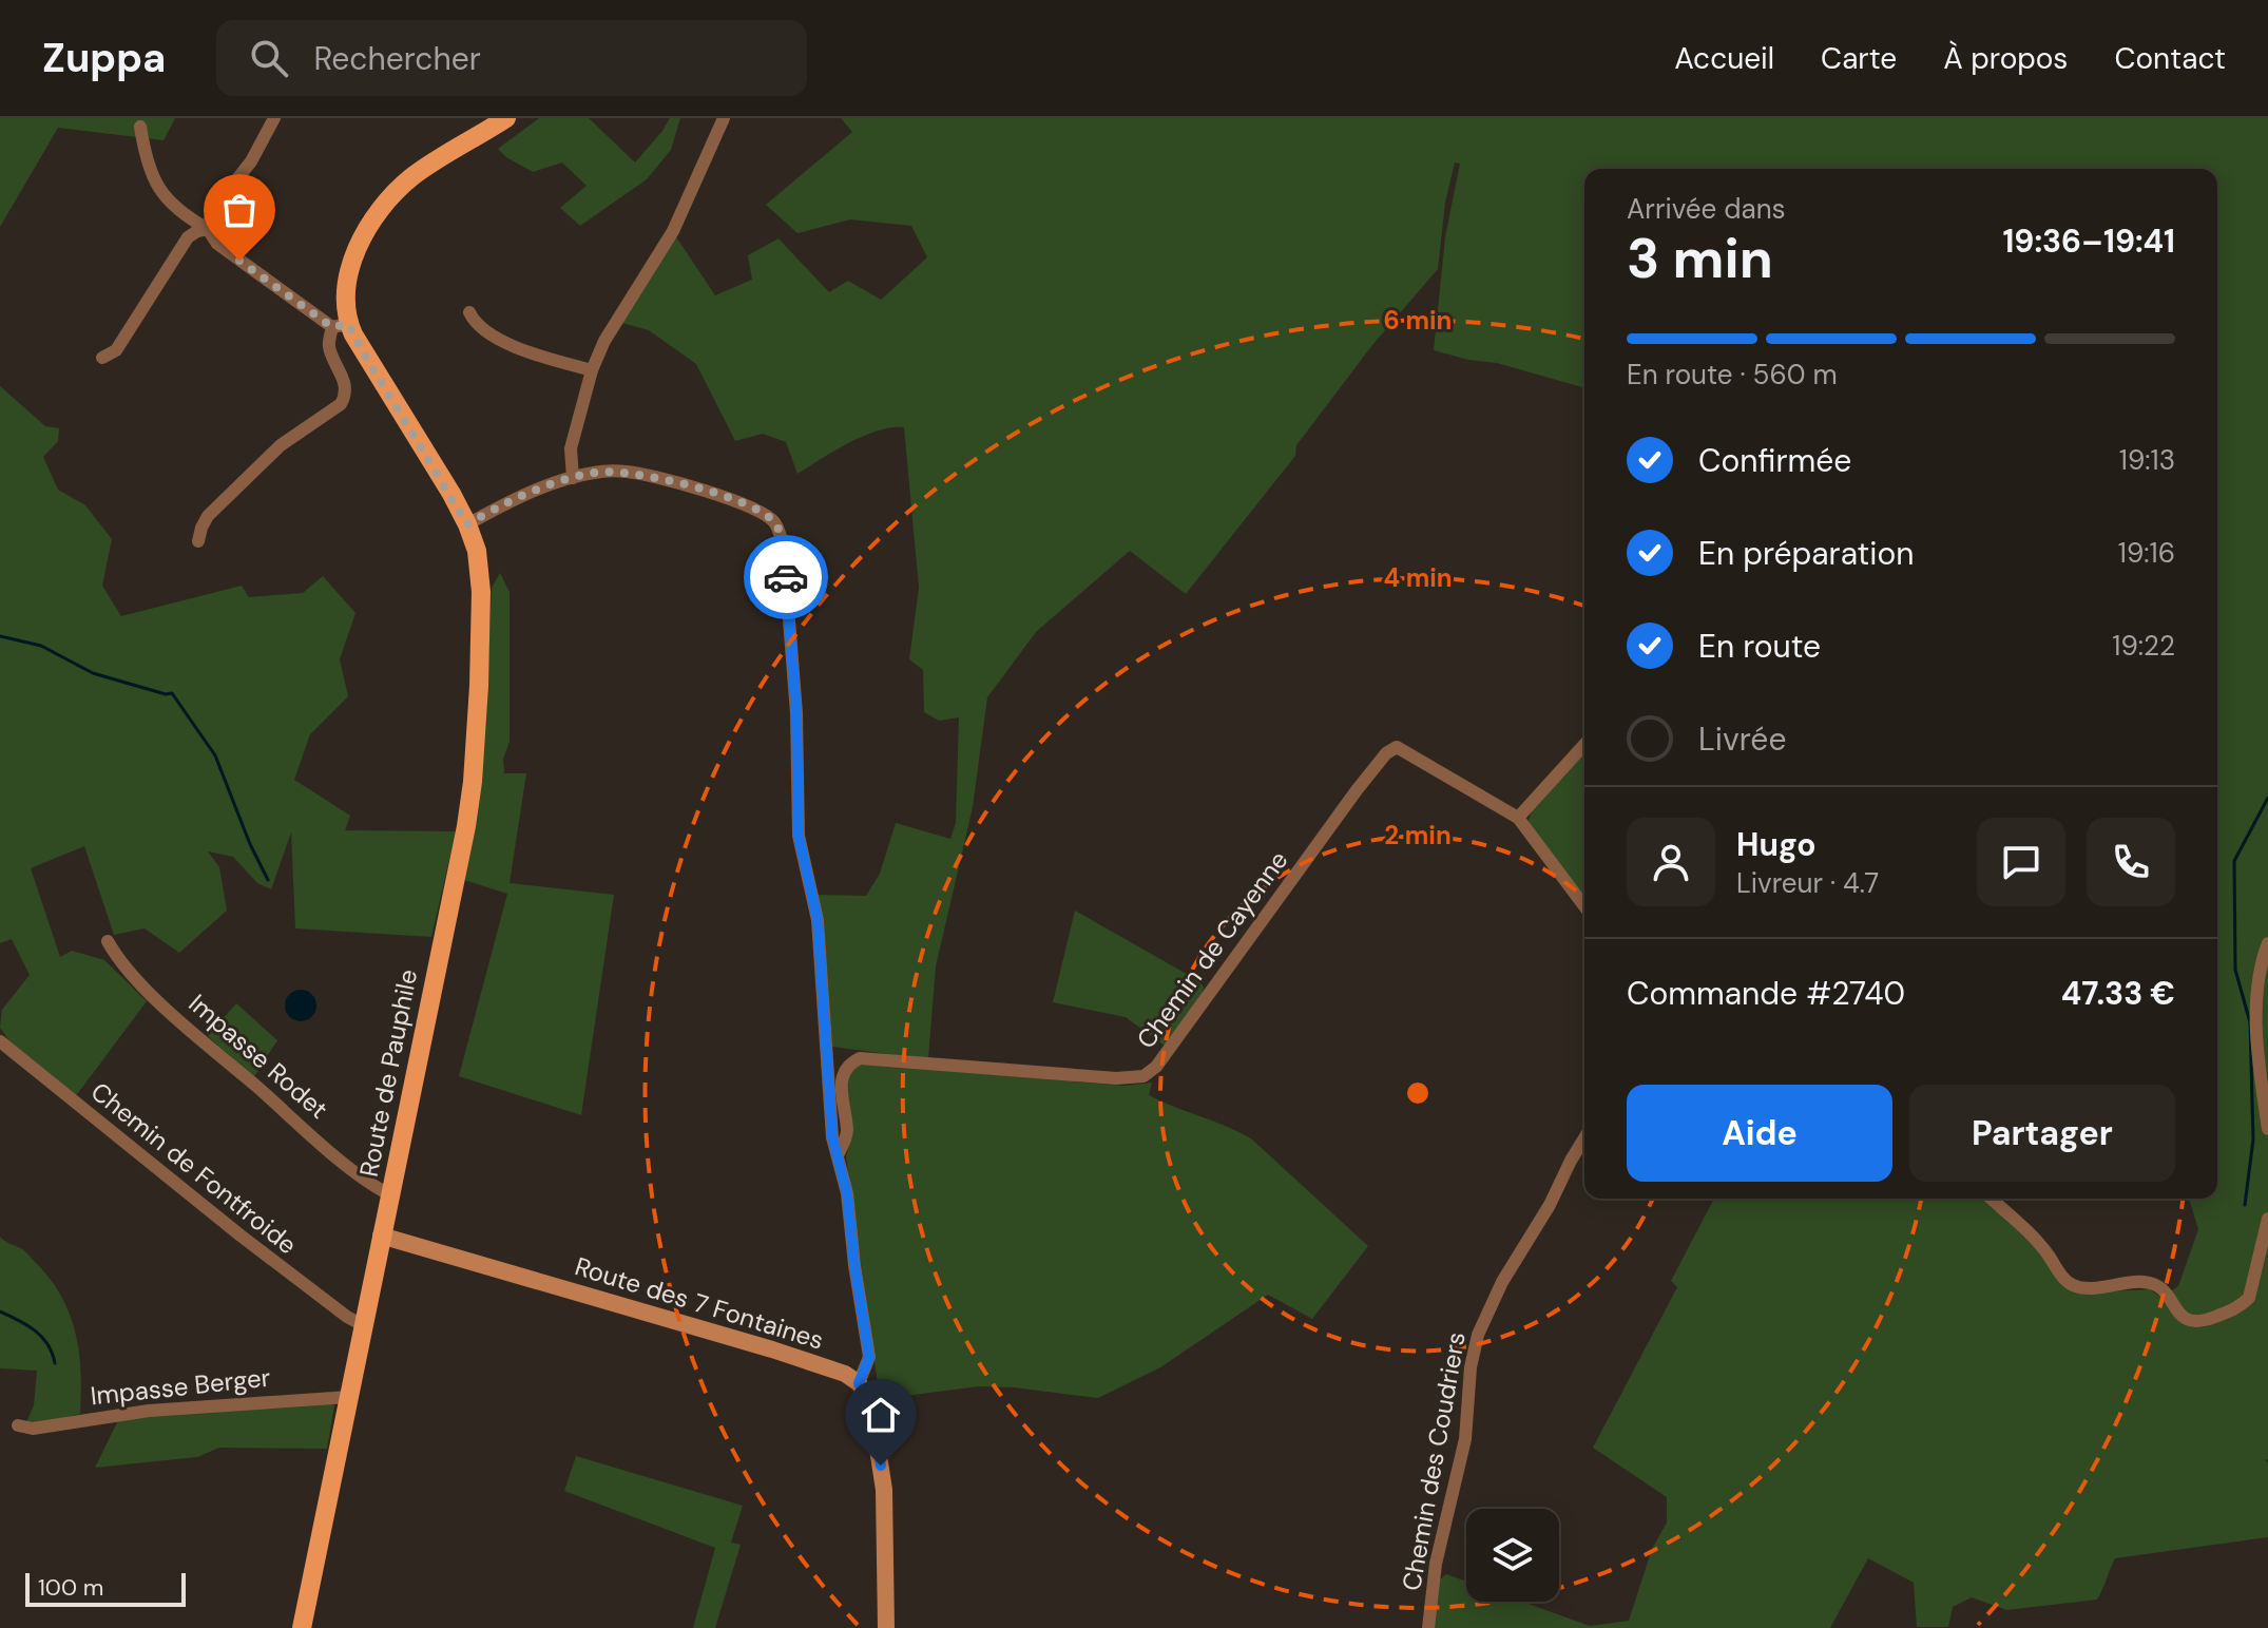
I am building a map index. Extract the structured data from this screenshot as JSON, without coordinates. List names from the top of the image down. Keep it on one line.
{"streets":{"main road":["Route de Pauphile"],"street":["Chemin de Cayenne","Impasse Rodet","Chemin de Fontfroide","Route des 7 Fontaines","Impasse Berger","Chemin des Coudriers"]},"crossings":[["Impasse Rodet","Route de Pauphile"],["Route de Pauphile","Chemin de Fontfroide"],["Route de Pauphile","Route des 7 Fontaines"],["Route de Pauphile","Impasse Berger"]],"scale_bar":"100 m","page":{"header":"Zuppa","search":"Rechercher","nav":["Accueil","Carte","À propos","Contact"],"heading":["3 min","Arrivée dans","19:36–19:41"],"panel":["Hugo","Livreur · 4.7","Commande #2740","47.33 €"],"bar":"En route · 560 m","list":[["Confirmée","19:13"],["En préparation","19:16"],["En route","19:22"],"Livrée"],"buttons":["Aide","Partager"],"scale":"100 m"},"rings":["6 min","4 min","2 min"]}
